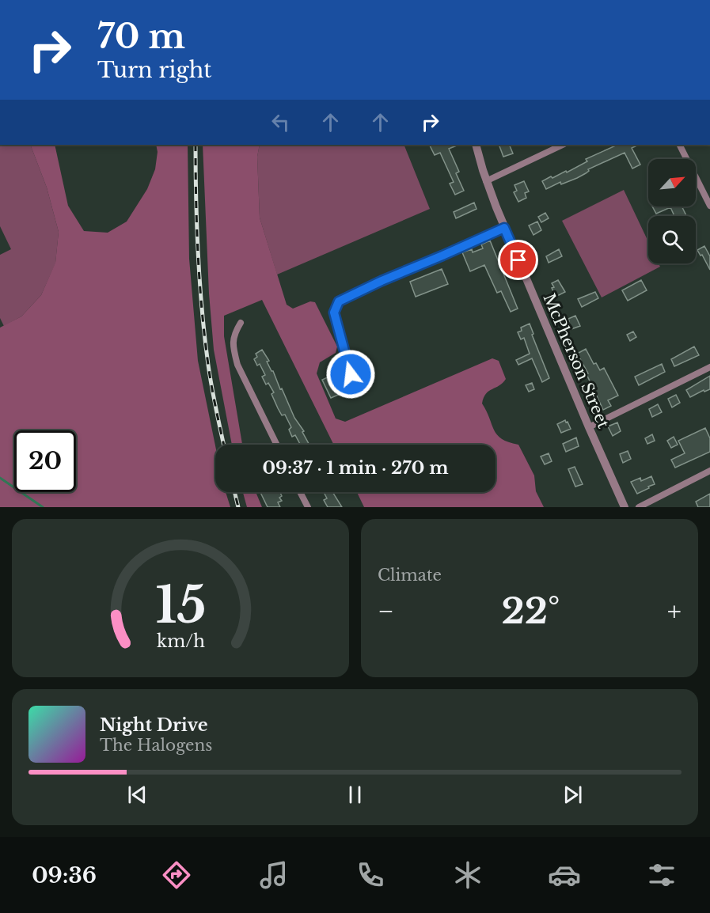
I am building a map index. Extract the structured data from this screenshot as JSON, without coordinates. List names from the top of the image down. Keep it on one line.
{"streets":{"street":["McPherson Street"]},"north":"top right","page":{"turn":["70 m","Turn right"],"limit":"20","trip":"09:37 · 1 min · 270 m","tile":"Climate","heat":["−","22°","+"],"song":["Night Drive","The Halogens"],"tabs":"09:36","gauge":["15","km/h"]}}
